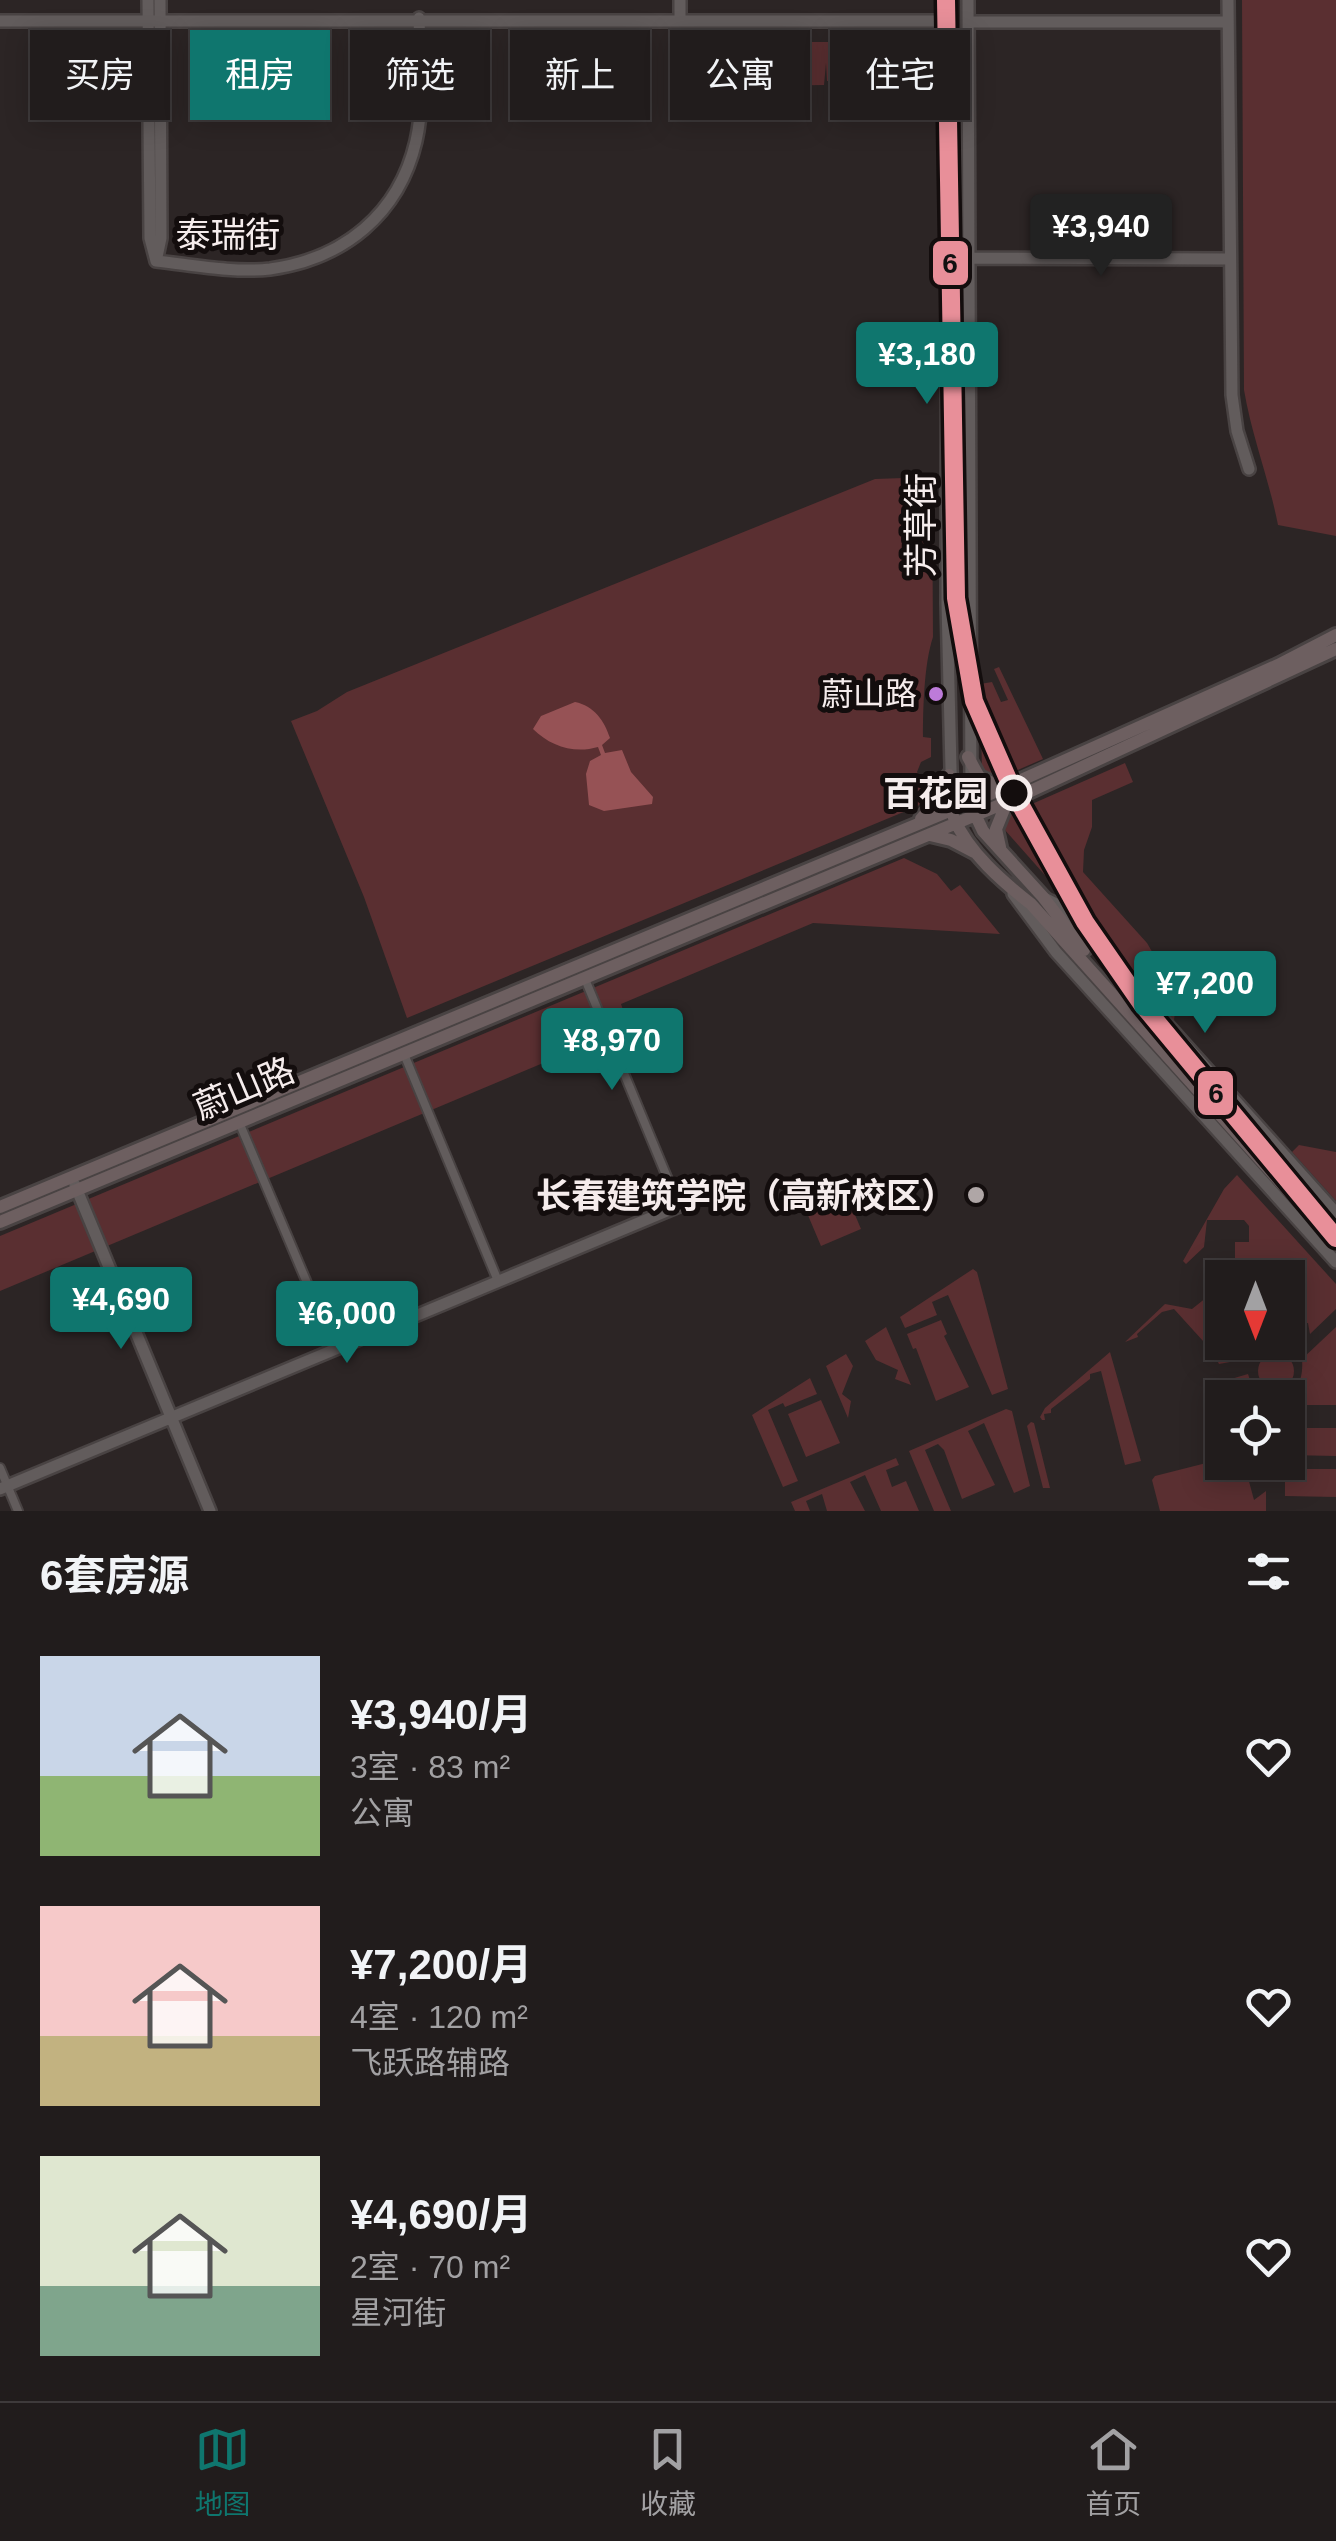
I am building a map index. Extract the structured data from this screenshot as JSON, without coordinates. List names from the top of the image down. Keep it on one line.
{"streets":{"main road":["蔚山路"],"street":["泰瑞街","芳草街"]},"crossings":[["芳草街","蔚山路"]],"places":["蔚山路","百花园","长春建筑学院（高新校区）"],"lines":["transit line 6"],"north":"bottom","page":{"chip":["买房","租房","筛选","新上","公寓","住宅"],"price":["¥3,940","¥3,180","¥7,200","¥8,970","¥4,690","¥6,000"],"heading":"6套房源","list":[{"name":"¥3,940/月","note":"3室 · 83 m² · 公寓"},{"name":"¥7,200/月","note":"4室 · 120 m² · 飞跃路辅路"},{"name":"¥4,690/月","note":"2室 · 70 m² · 星河街"}],"tabs":["地图","收藏","首页"]}}
